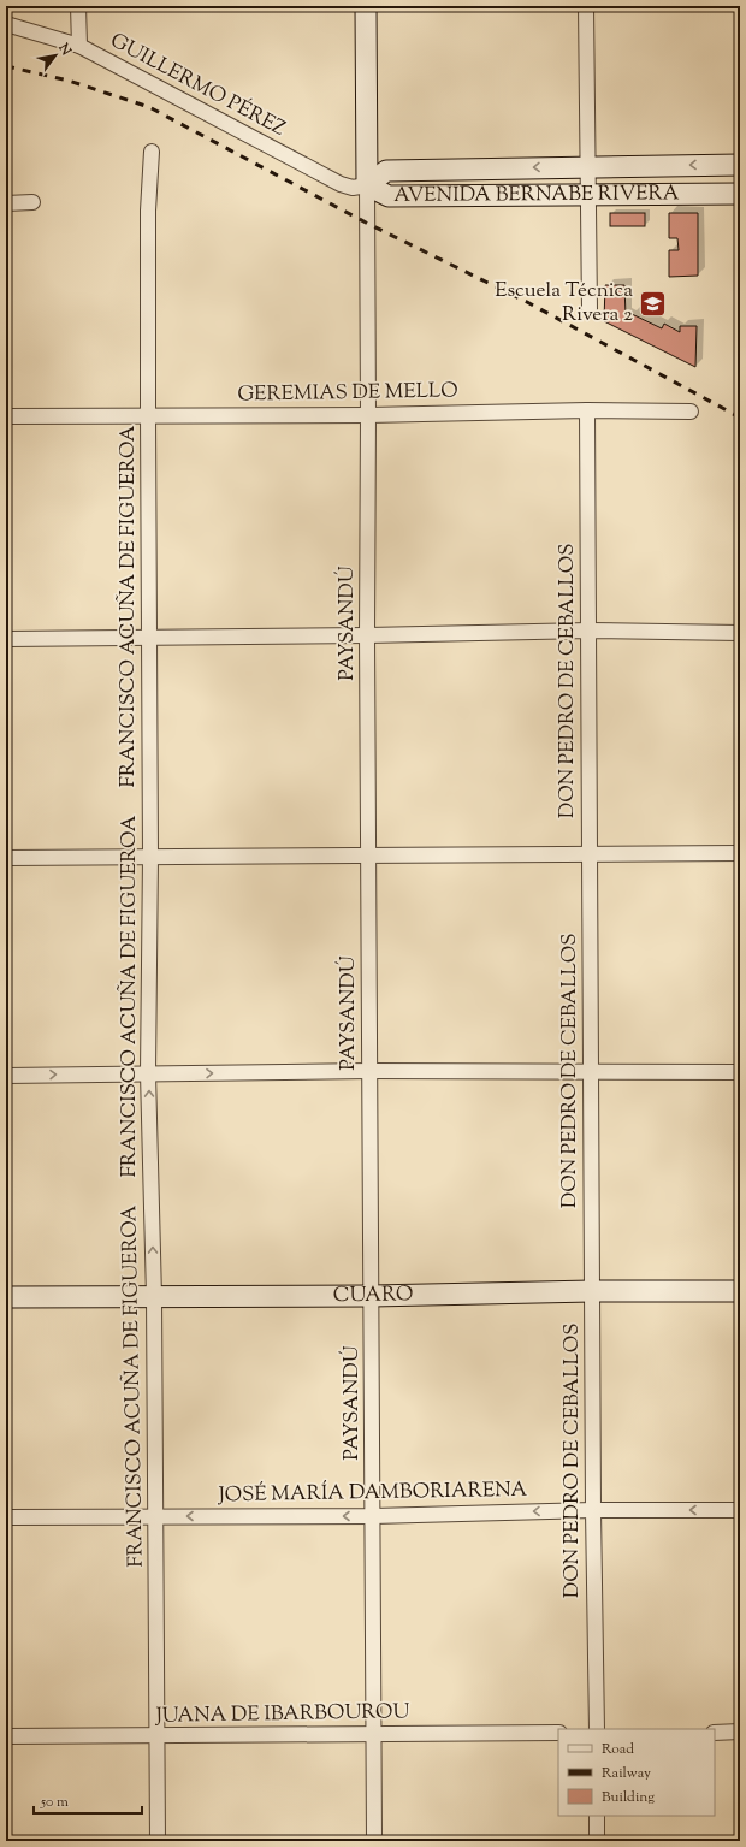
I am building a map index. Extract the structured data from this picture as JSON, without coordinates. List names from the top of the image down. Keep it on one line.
{"streets":{"street":["GUILLERMO PÉREZ","AVENIDA BERNABE RIVERA","GEREMIAS DE MELLO","FRANCISCO ACUÑA DE FIGUEROA","PAYSANDÚ","DON PEDRO DE CEBALLOS","CUARO","JOSÉ MARÍA DAMBORIARENA","JUANA DE IBARBOUROU"]},"crossings":[["GUILLERMO PÉREZ","AVENIDA BERNABE RIVERA"],["GUILLERMO PÉREZ","PAYSANDÚ"],["AVENIDA BERNABE RIVERA","PAYSANDÚ"],["GEREMIAS DE MELLO","FRANCISCO ACUÑA DE FIGUEROA"],["GEREMIAS DE MELLO","PAYSANDÚ"],["GEREMIAS DE MELLO","DON PEDRO DE CEBALLOS"],["FRANCISCO ACUÑA DE FIGUEROA","CUARO"],["FRANCISCO ACUÑA DE FIGUEROA","JOSÉ MARÍA DAMBORIARENA"],["FRANCISCO ACUÑA DE FIGUEROA","JUANA DE IBARBOUROU"],["PAYSANDÚ","CUARO"],["PAYSANDÚ","JOSÉ MARÍA DAMBORIARENA"],["PAYSANDÚ","JUANA DE IBARBOUROU"],["DON PEDRO DE CEBALLOS","CUARO"],["DON PEDRO DE CEBALLOS","JOSÉ MARÍA DAMBORIARENA"]],"one_way":["JOSÉ MARÍA DAMBORIARENA"],"places":{"school or university":["Escuela Técnica Rivera 2"]},"legend":["Road","Railway","Building"],"scale_bar":"50 m","north":"top right"}
